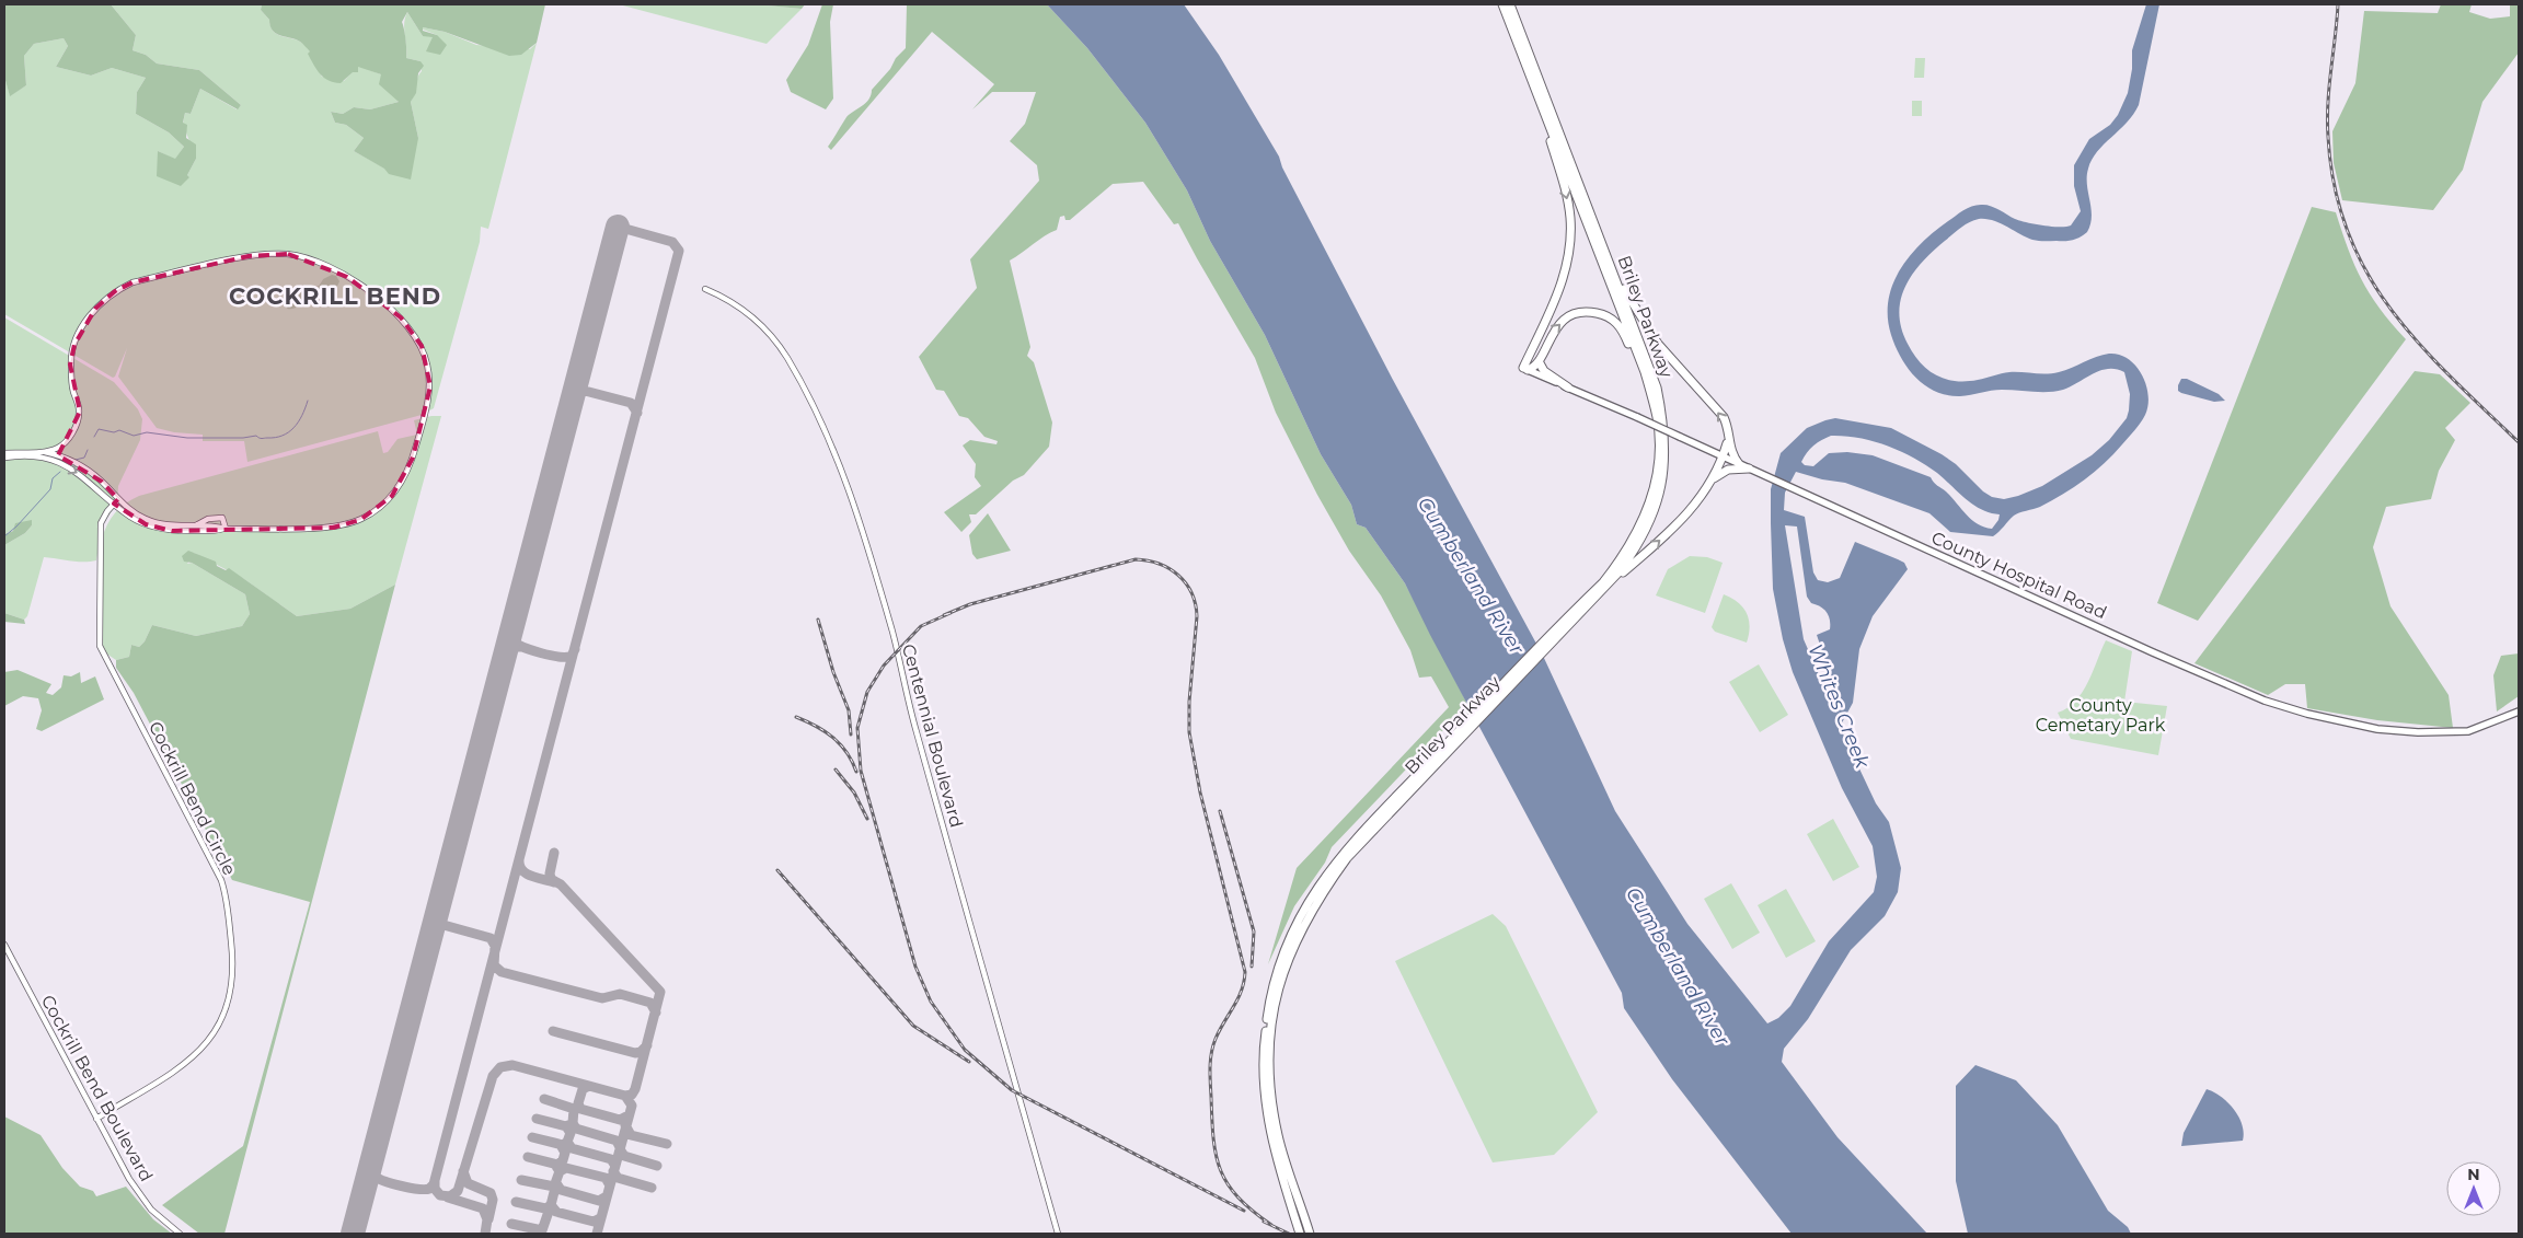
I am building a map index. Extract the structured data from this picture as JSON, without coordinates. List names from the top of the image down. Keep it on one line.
{"streets":{"highway":["Briley Parkway"],"main road":["County Hospital Road"],"street":["Centennial Boulevard","Cockrill Bend Circle","Cockrill Bend Boulevard"]},"crossings":[["Cockrill Bend Circle","Cockrill Bend Boulevard"]],"districts":["COCKRILL BEND"],"water":["Cumberland River","Whites Creek"],"parks":["County Cemetary Park"],"north":"top"}
